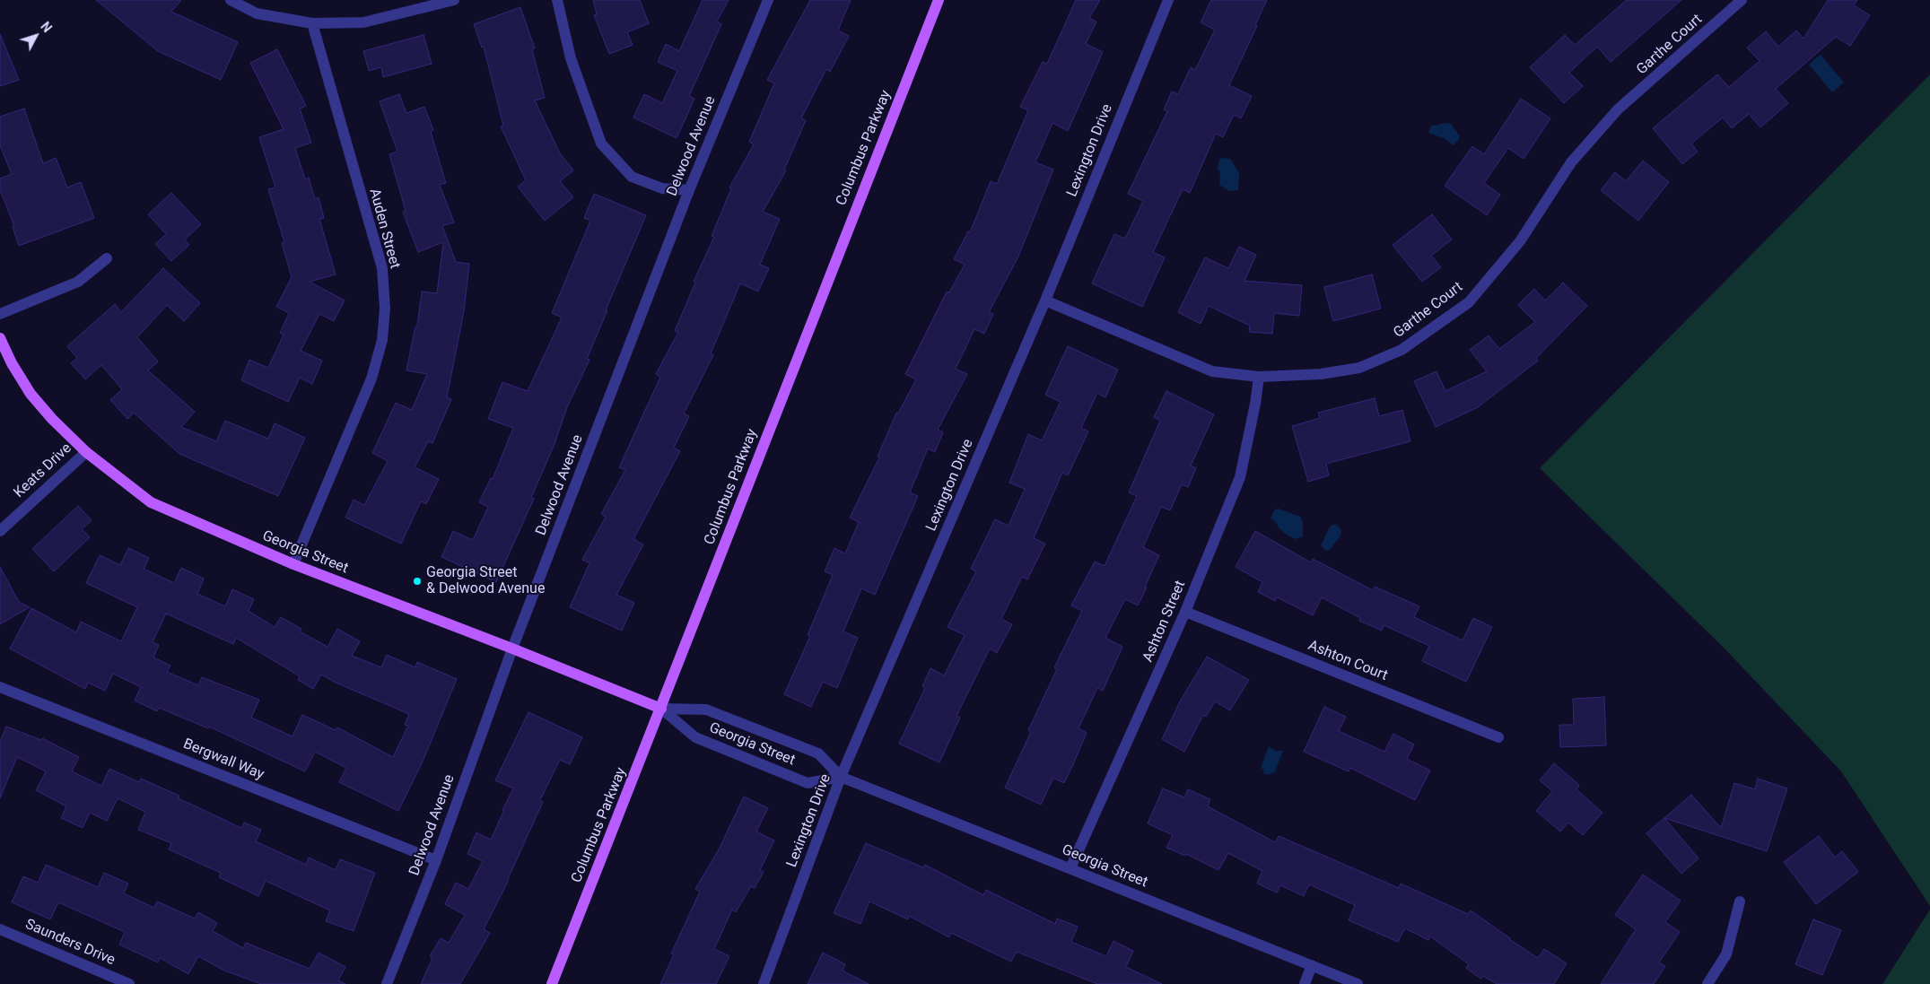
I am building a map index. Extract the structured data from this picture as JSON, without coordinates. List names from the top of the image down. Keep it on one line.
{"streets":{"main road":["Columbus Parkway","Georgia Street"],"street":["Garthe Court","Delwood Avenue","Lexington Drive","Auden Street","Keats Drive","Ashton Street","Ashton Court","Bergwall Way","Saunders Drive"]},"crossings":[["Garthe Court","Lexington Drive"],["Garthe Court","Ashton Street"],["Delwood Avenue","Georgia Street"],["Delwood Avenue","Bergwall Way"],["Columbus Parkway","Georgia Street"],["Lexington Drive","Georgia Street"],["Auden Street","Georgia Street"],["Keats Drive","Georgia Street"],["Georgia Street","Ashton Street"],["Ashton Street","Ashton Court"]],"places":["Georgia Street & Delwood Avenue"],"north":"top right"}
